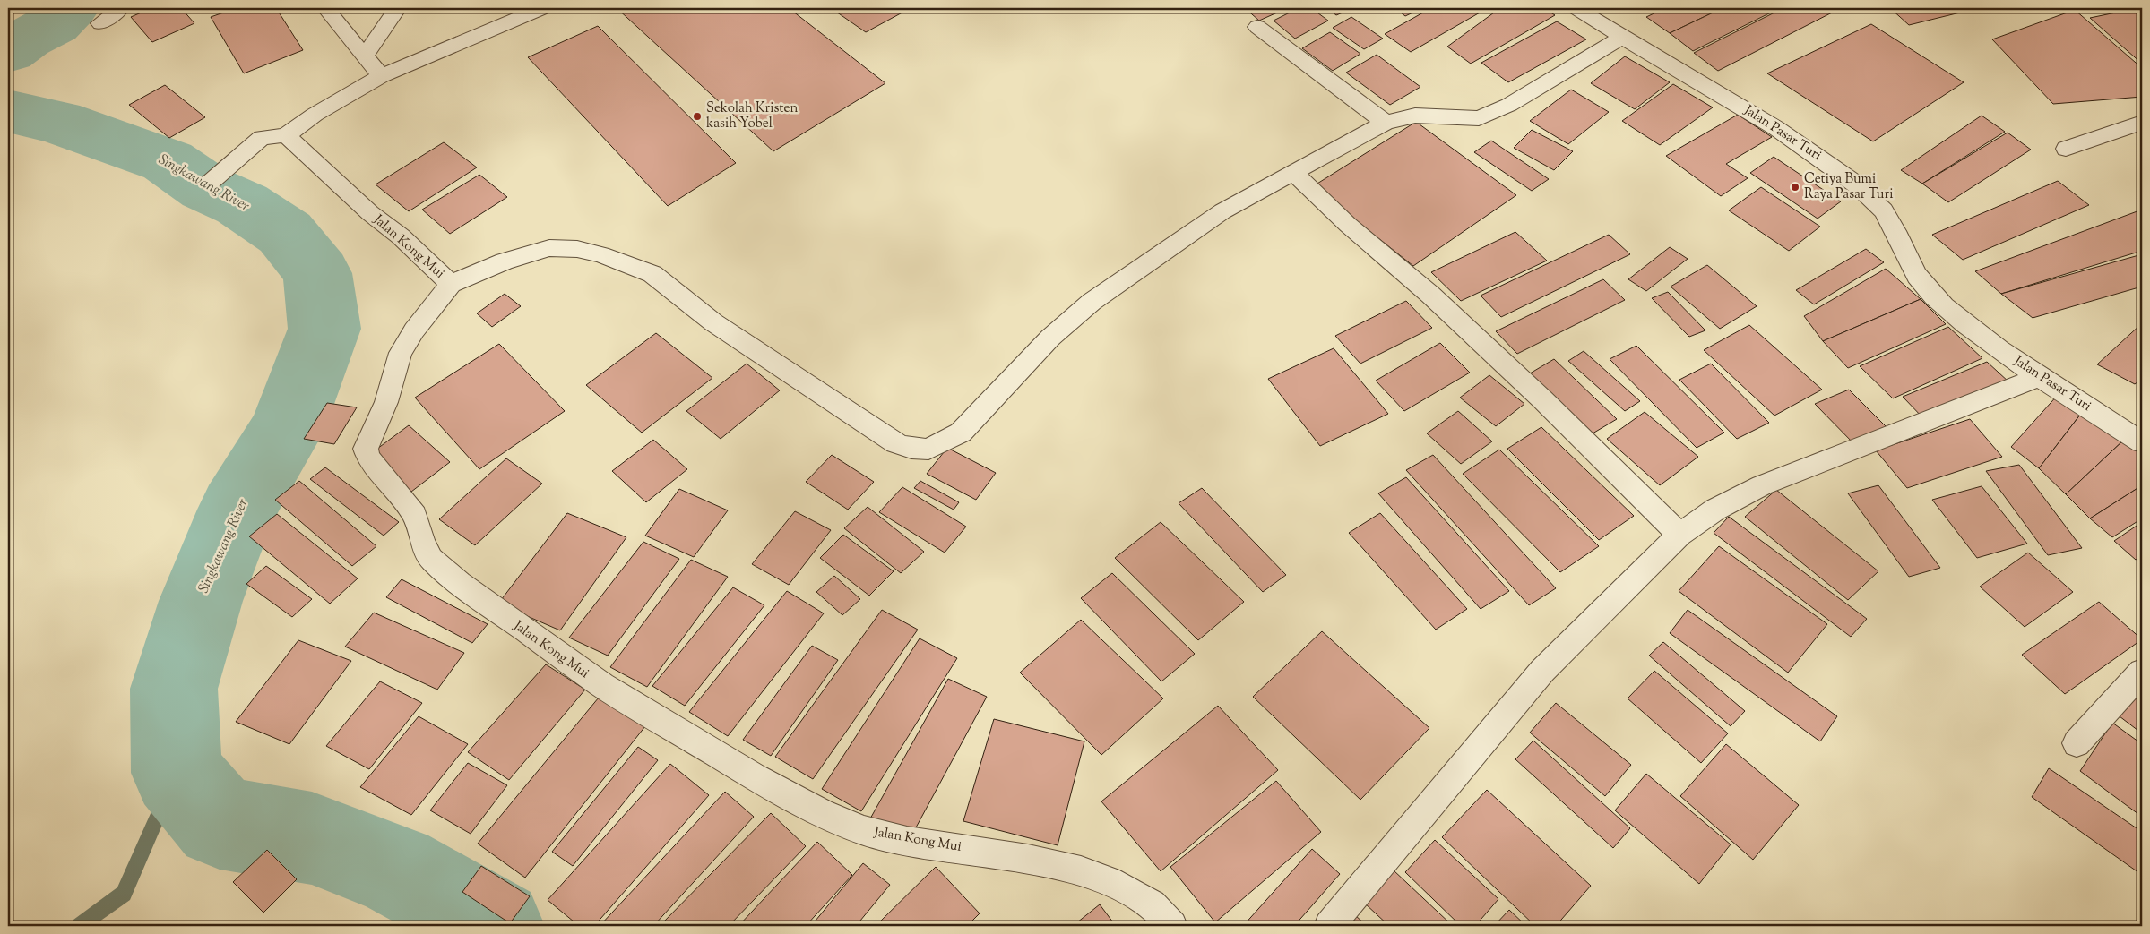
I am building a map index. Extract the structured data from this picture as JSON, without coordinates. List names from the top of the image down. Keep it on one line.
{"streets":{"street":["Jalan Pasar Turi","Jalan Kong Mui"]},"water":["Singkawang River"],"places":["Sekolah Kristen kasih Yobel","Cetiya Bumi Raya Pasar Turi"]}
